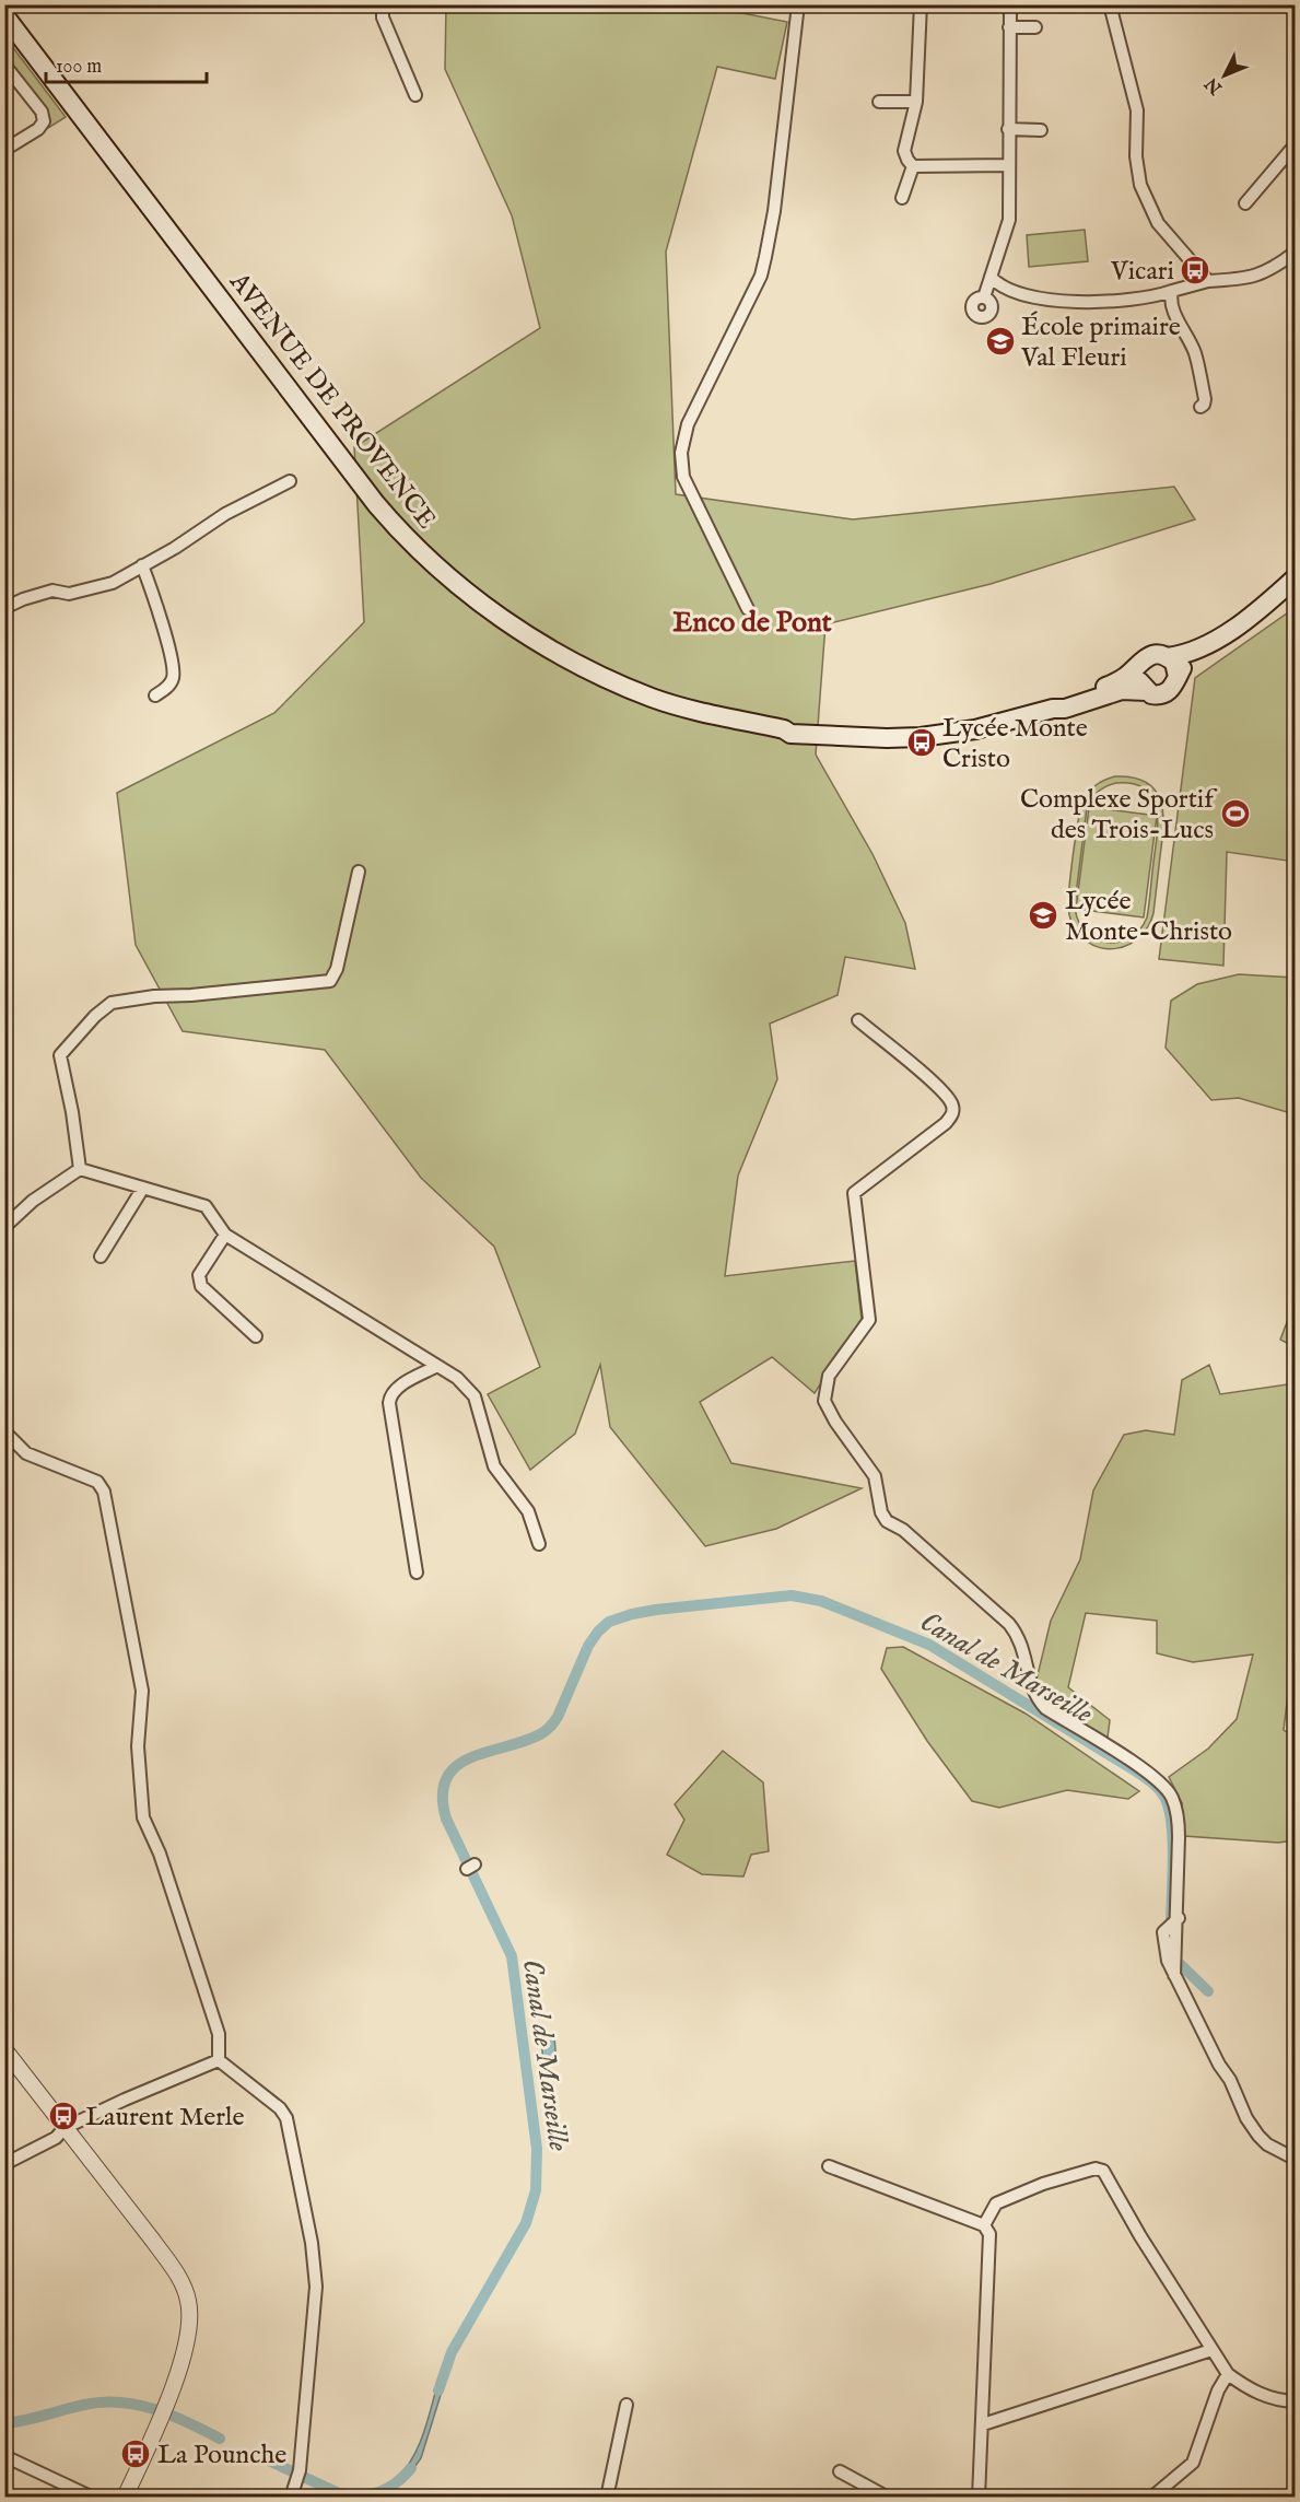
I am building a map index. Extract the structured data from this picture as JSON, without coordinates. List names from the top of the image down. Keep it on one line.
{"streets":{"main road":["AVENUE DE PROVENCE"]},"districts":["Enco de Pont"],"water":["Canal de Marseille"],"places":{"bus stop":["Vicari","Lycée Monte Cristo","Laurent Merle","La Pounche"],"school or university":["École primaire Val Fleuri","Lycée Monte-Christo"],"sports":["Complexe Sportif des Trois-Lucs"]},"scale_bar":"100 m","north":"bottom left"}
